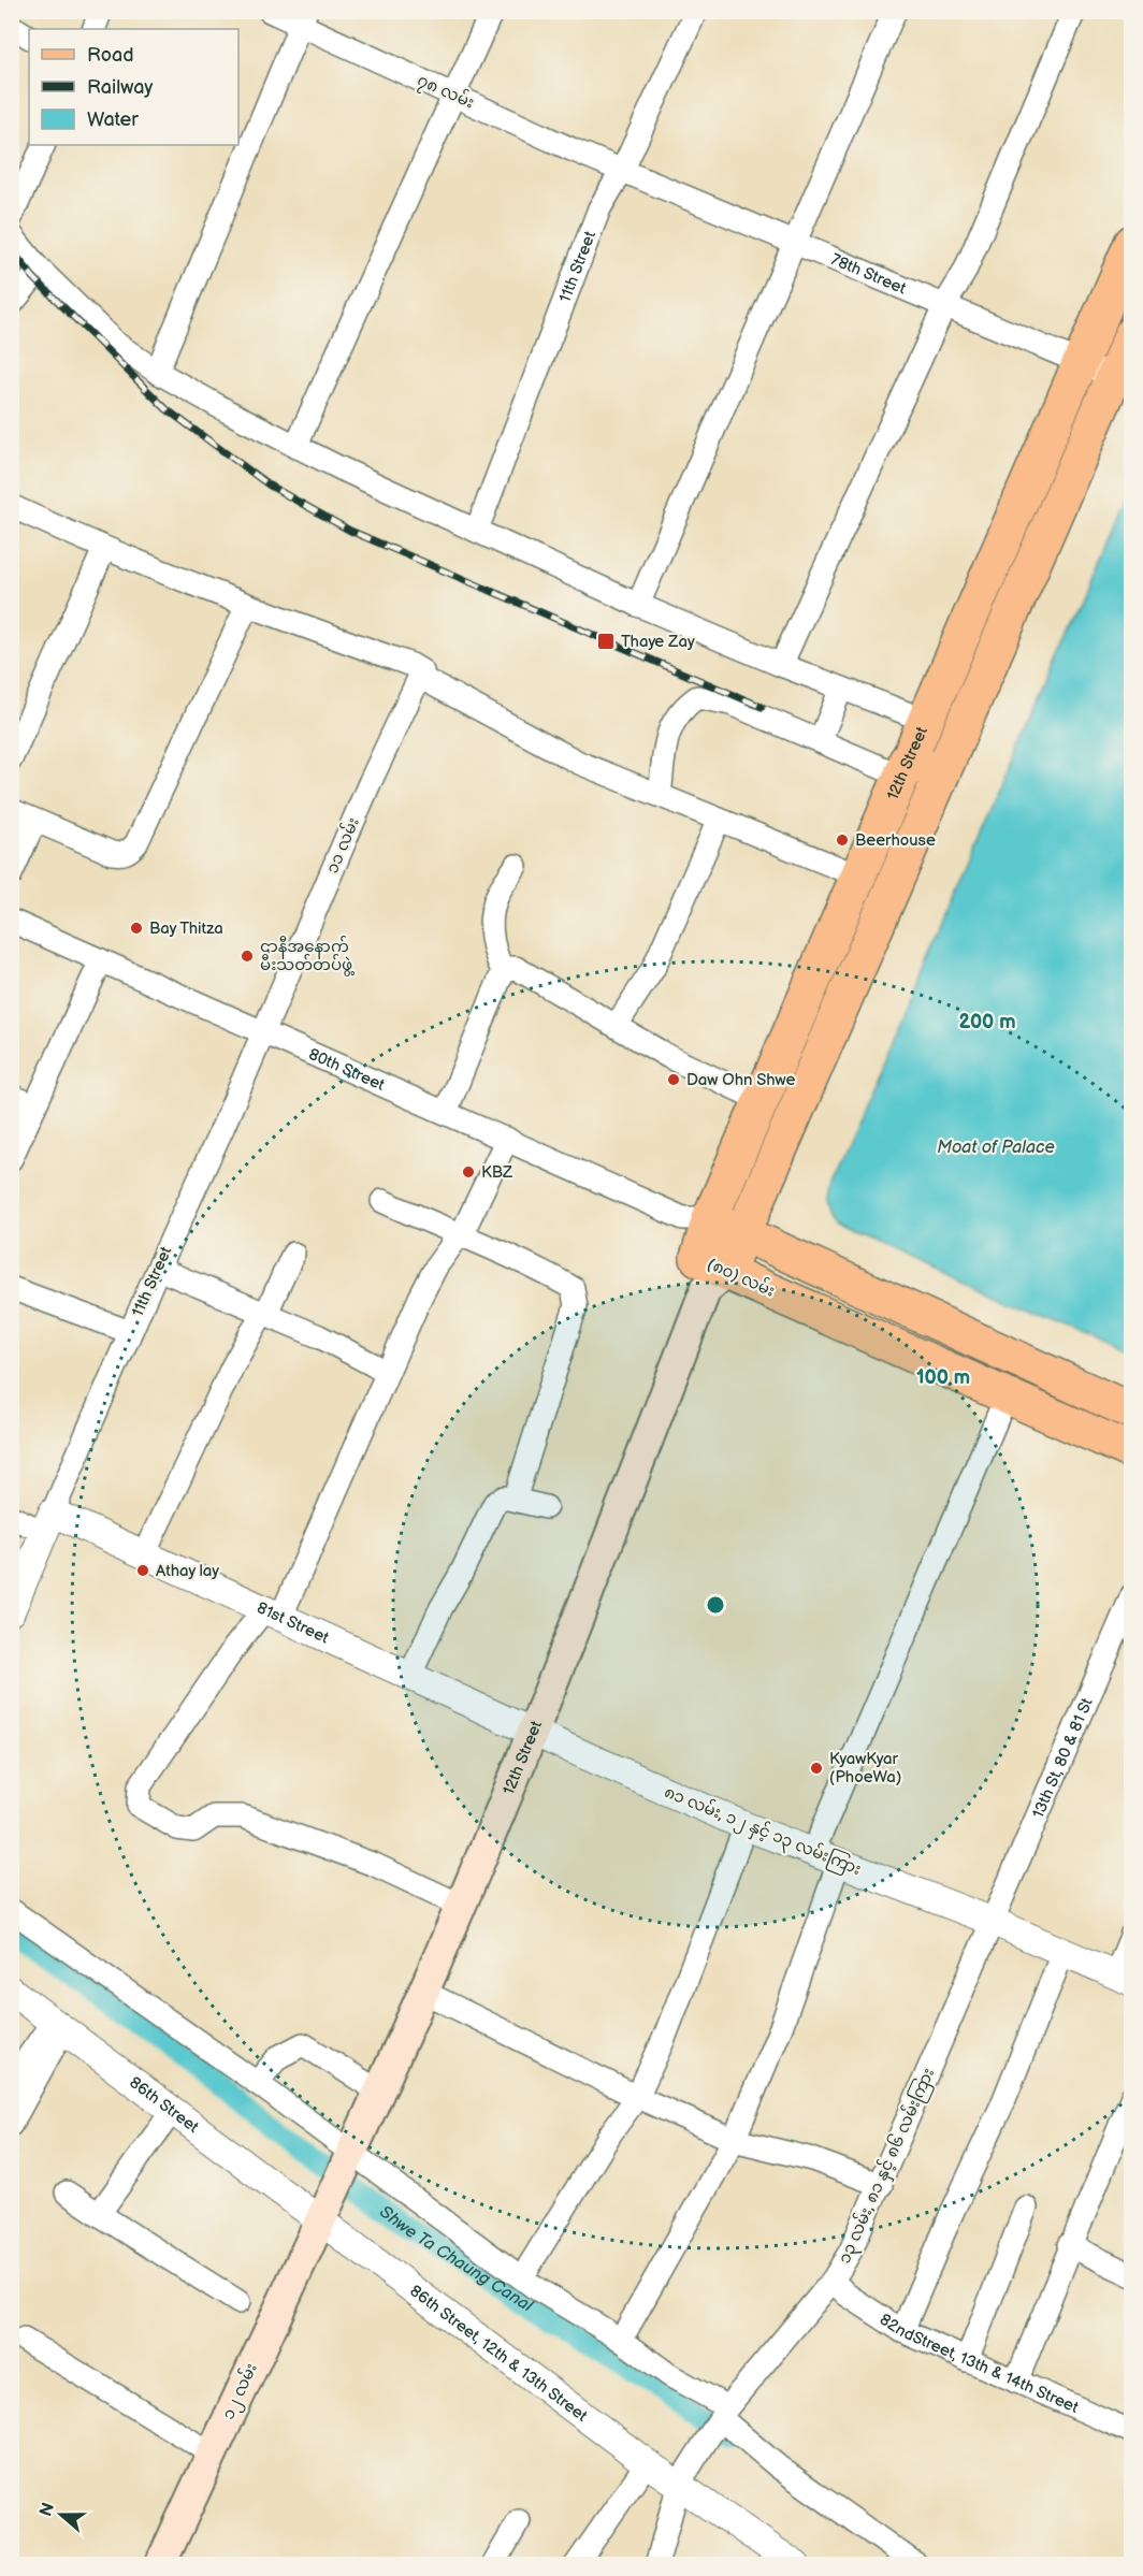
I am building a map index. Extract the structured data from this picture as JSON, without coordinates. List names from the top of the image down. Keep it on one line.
{"streets":{"main road":["12th Street","(၈၀) လမ်း","၁၂ လမ်း"],"street":["၇၈ လမ်း","11th Street","78th Street","၁၁ လမ်း","80th Street","81st Street","13th St, 80 & 81 St","၈၁ လမ်း, ၁၂ နှင့် ၁၃ လမ်းကြား","86th Street","၁၃ လမ်း, ၈၁ နှင့် ၈၆ လမ်းကြား","86th Street, 12th & 13th Street","82ndStreet, 13th & 14th Street"]},"crossings":[["၇၈ လမ်း","11th Street"],["၇၈ လမ်း","78th Street"],["11th Street","78th Street"],["11th Street","၁၁ လမ်း"],["11th Street","80th Street"],["11th Street","81st Street"],["78th Street","12th Street"],["12th Street","80th Street"],["12th Street","(၈၀) လမ်း"],["12th Street","81st Street"],["12th Street","၈၁ လမ်း, ၁၂ နှင့် ၁၃ လမ်းကြား"],["12th Street","86th Street"],["12th Street","86th Street, 12th & 13th Street"],["12th Street","၁၂ လမ်း"],["၁၁ လမ်း","80th Street"],["81st Street","၈၁ လမ်း, ၁၂ နှင့် ၁၃ လမ်းကြား"],["13th St, 80 & 81 St","၈၁ လမ်း, ၁၂ နှင့် ၁၃ လမ်းကြား"],["13th St, 80 & 81 St","၁၃ လမ်း, ၈၁ နှင့် ၈၆ လမ်းကြား"],["၈၁ လမ်း, ၁၂ နှင့် ၁၃ လမ်းကြား","၁၃ လမ်း, ၈၁ နှင့် ၈၆ လမ်းကြား"],["86th Street","86th Street, 12th & 13th Street"],["86th Street","၁၂ လမ်း"],["၁၃ လမ်း, ၈၁ နှင့် ၈၆ လမ်းကြား","86th Street, 12th & 13th Street"],["၁၃ လမ်း, ၈၁ နှင့် ၈၆ လမ်းကြား","82ndStreet, 13th & 14th Street"],["86th Street, 12th & 13th Street","၁၂ လမ်း"]],"water":["Moat of Palace","Shwe Ta Chaung Canal"],"places":{"transit":["Thaye Zay"],"other":["Beerhouse","Bay Thitza","ဌာနီအနောက် မီးသတ်တပ်ဖွဲ့","Daw Ohn Shwe","KBZ","Athay lay","KyawKyar (PhoeWa)"]},"legend":["Road","Railway","Water"],"north":"left","rings":["200 m","100 m"]}
